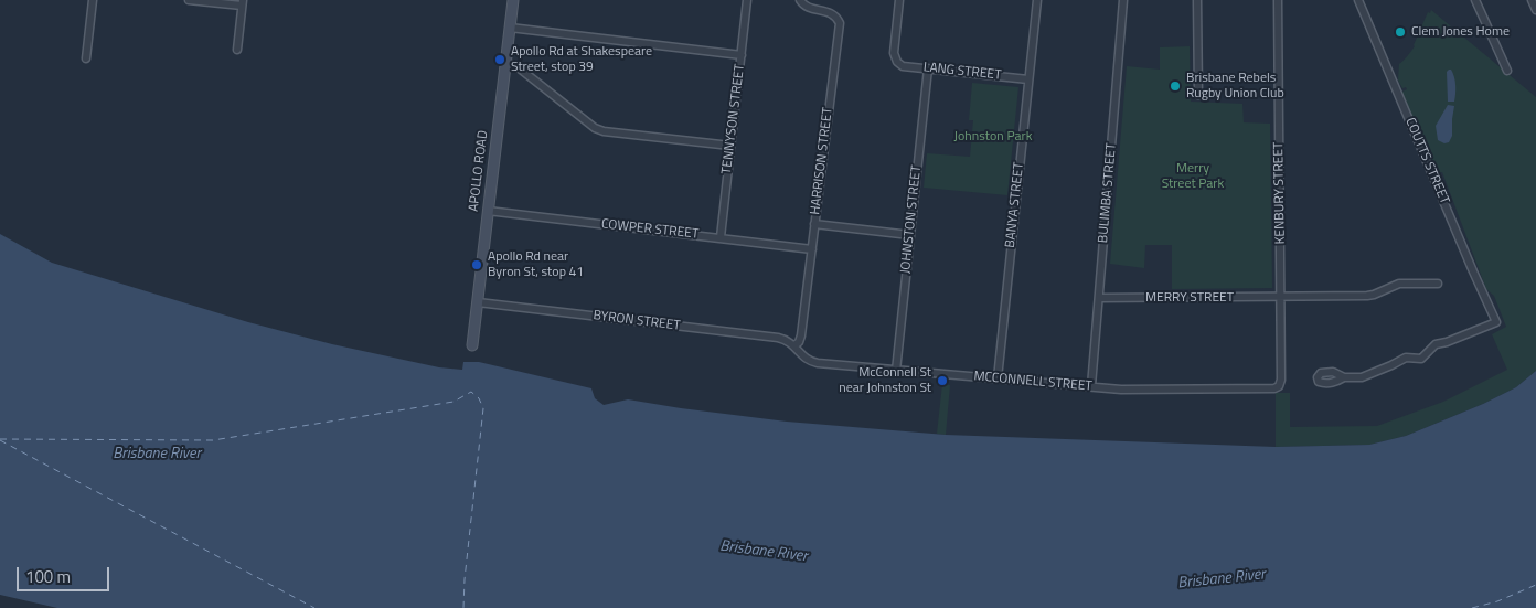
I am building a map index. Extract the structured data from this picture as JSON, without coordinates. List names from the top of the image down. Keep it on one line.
{"streets":{"street":["LANG STREET","TENNYSON STREET","HARRISON STREET","COUTTS STREET","APOLLO ROAD","BULIMBA STREET","KENBURY STREET","BANYA STREET","JOHNSTON STREET","COWPER STREET","MERRY STREET","BYRON STREET","MCCONNELL STREET"]},"crossings":[["LANG STREET","BANYA STREET"],["LANG STREET","JOHNSTON STREET"],["TENNYSON STREET","COWPER STREET"],["HARRISON STREET","COWPER STREET"],["HARRISON STREET","BYRON STREET"],["HARRISON STREET","MCCONNELL STREET"],["APOLLO ROAD","COWPER STREET"],["APOLLO ROAD","BYRON STREET"],["BULIMBA STREET","MERRY STREET"],["BULIMBA STREET","MCCONNELL STREET"],["KENBURY STREET","MERRY STREET"],["KENBURY STREET","MCCONNELL STREET"],["BANYA STREET","MCCONNELL STREET"],["JOHNSTON STREET","MCCONNELL STREET"],["BYRON STREET","MCCONNELL STREET"]],"water":["Brisbane River"],"parks":["Johnston Park","Merry Street Park"],"places":["Clem Jones Home","Apollo Rd at Shakespeare Street, stop 39","Brisbane Rebels Rugby Union Club","Apollo Rd near Byron St, stop 41","McConnell St near Johnston St"],"scale_bar":"100 m"}
